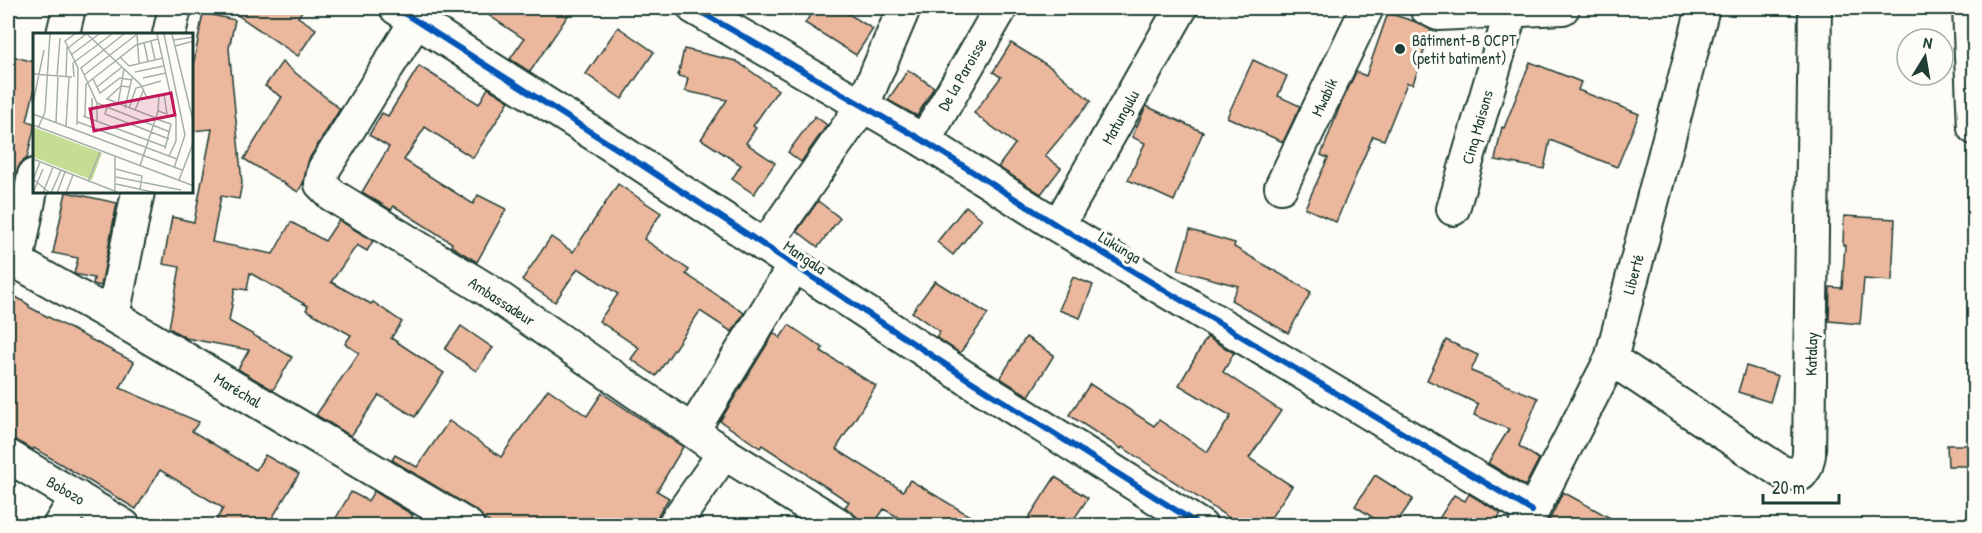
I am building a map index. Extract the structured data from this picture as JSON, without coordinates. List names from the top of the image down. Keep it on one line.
{"streets":{"street":["De la Paroisse","Mwabik","Matungulu","Cinq Maisons","Lukunga","Mangala","Liberté","Ambassadeur","Katalay","Maréchal","Bobozo"]},"crossings":[["De la Paroisse","Lukunga"],["Matungulu","Lukunga"],["Lukunga","Liberté"],["Mangala","Ambassadeur"],["Liberté","Katalay"]],"places":["Bâtiment-B OCPT (petit batiment)"],"scale_bar":"20 m","north":"top"}
